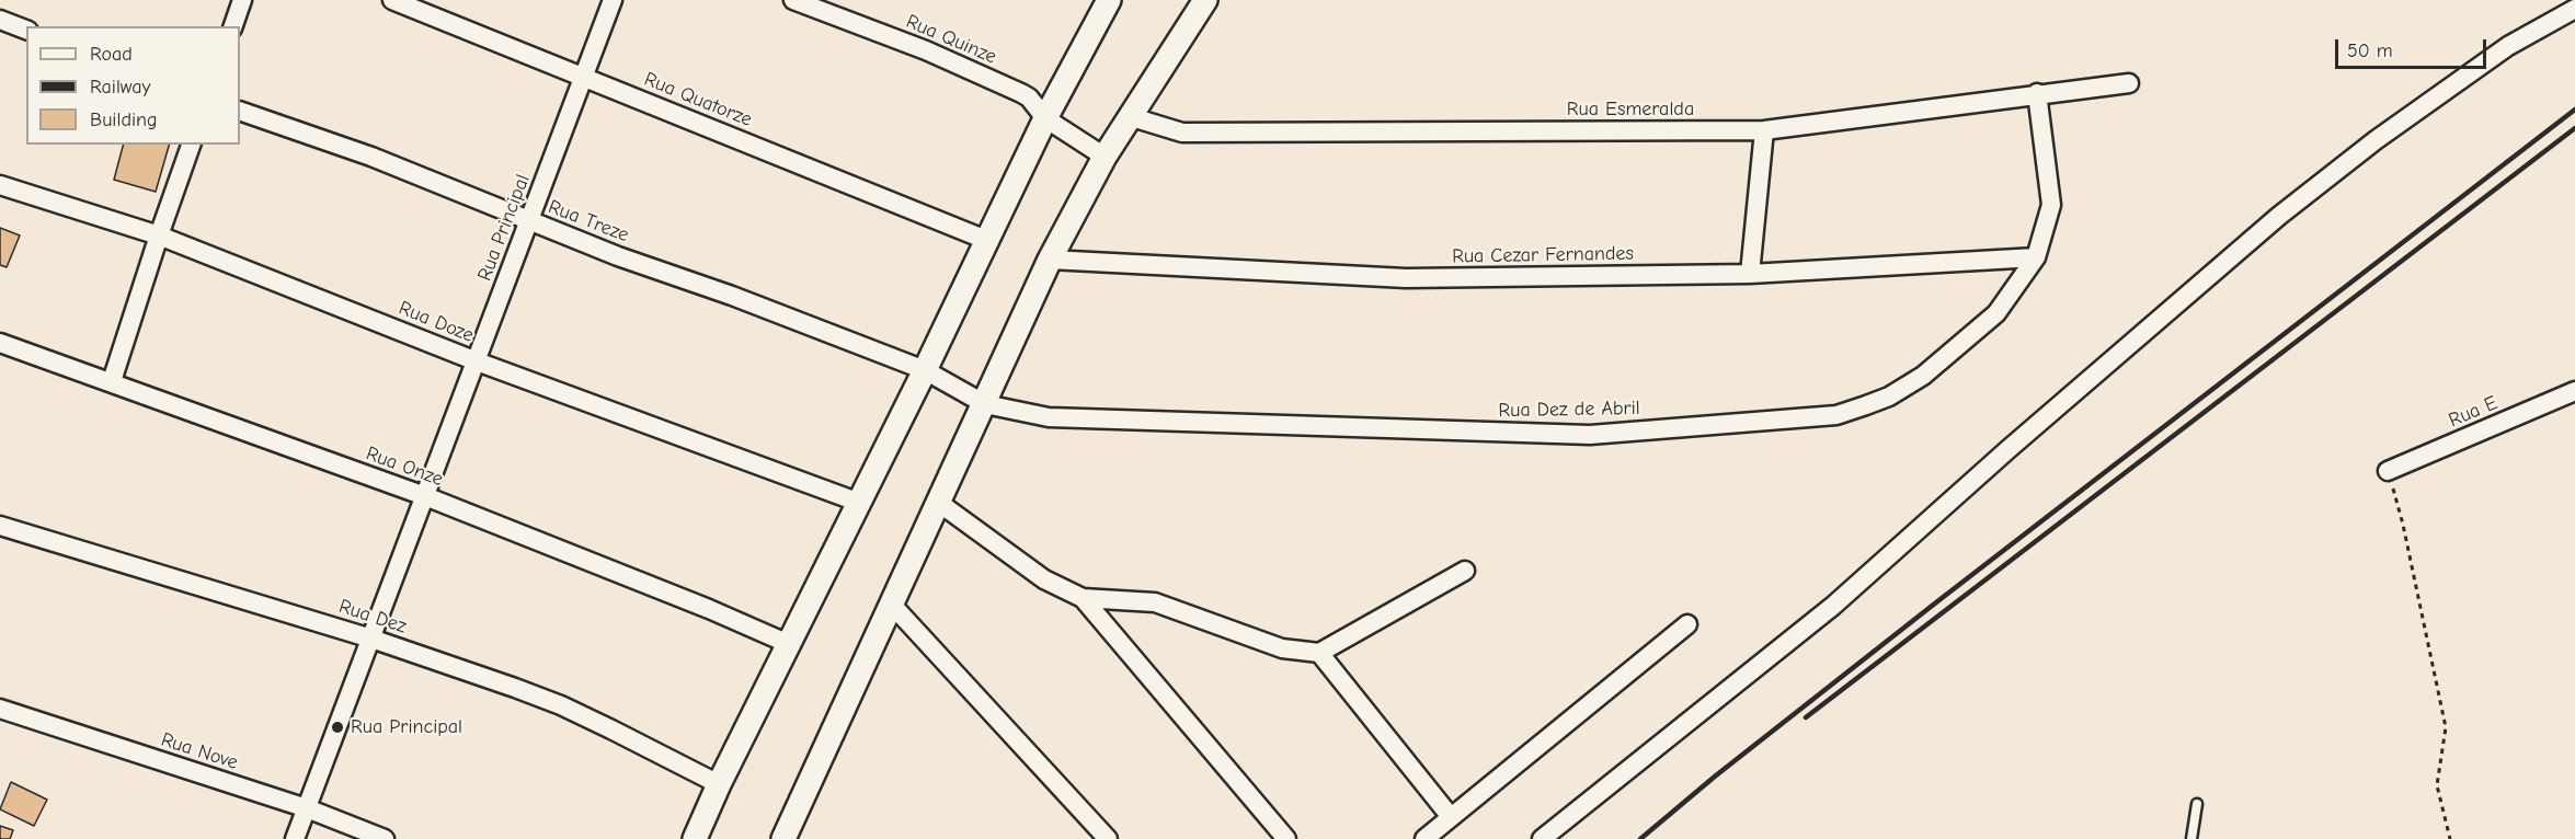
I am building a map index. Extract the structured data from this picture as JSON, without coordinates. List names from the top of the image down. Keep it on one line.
{"streets":{"street":["Rua Quinze","Rua Quatorze","Rua Esmeralda","Rua Treze","Rua Principal","Rua Cezar Fernandes","Rua Doze","Rua Dez de Abril","Rua E","Rua Onze","Rua Dez","Rua Nove"]},"crossings":[["Rua Quatorze","Rua Principal"],["Rua Esmeralda","Rua Dez de Abril"],["Rua Treze","Rua Principal"],["Rua Treze","Rua Dez de Abril"],["Rua Principal","Rua Doze"],["Rua Principal","Rua Onze"],["Rua Principal","Rua Dez"],["Rua Principal","Rua Nove"],["Rua Cezar Fernandes","Rua Dez de Abril"]],"places":["Rua Principal"],"legend":["Road","Railway","Building"],"scale_bar":"50 m"}
